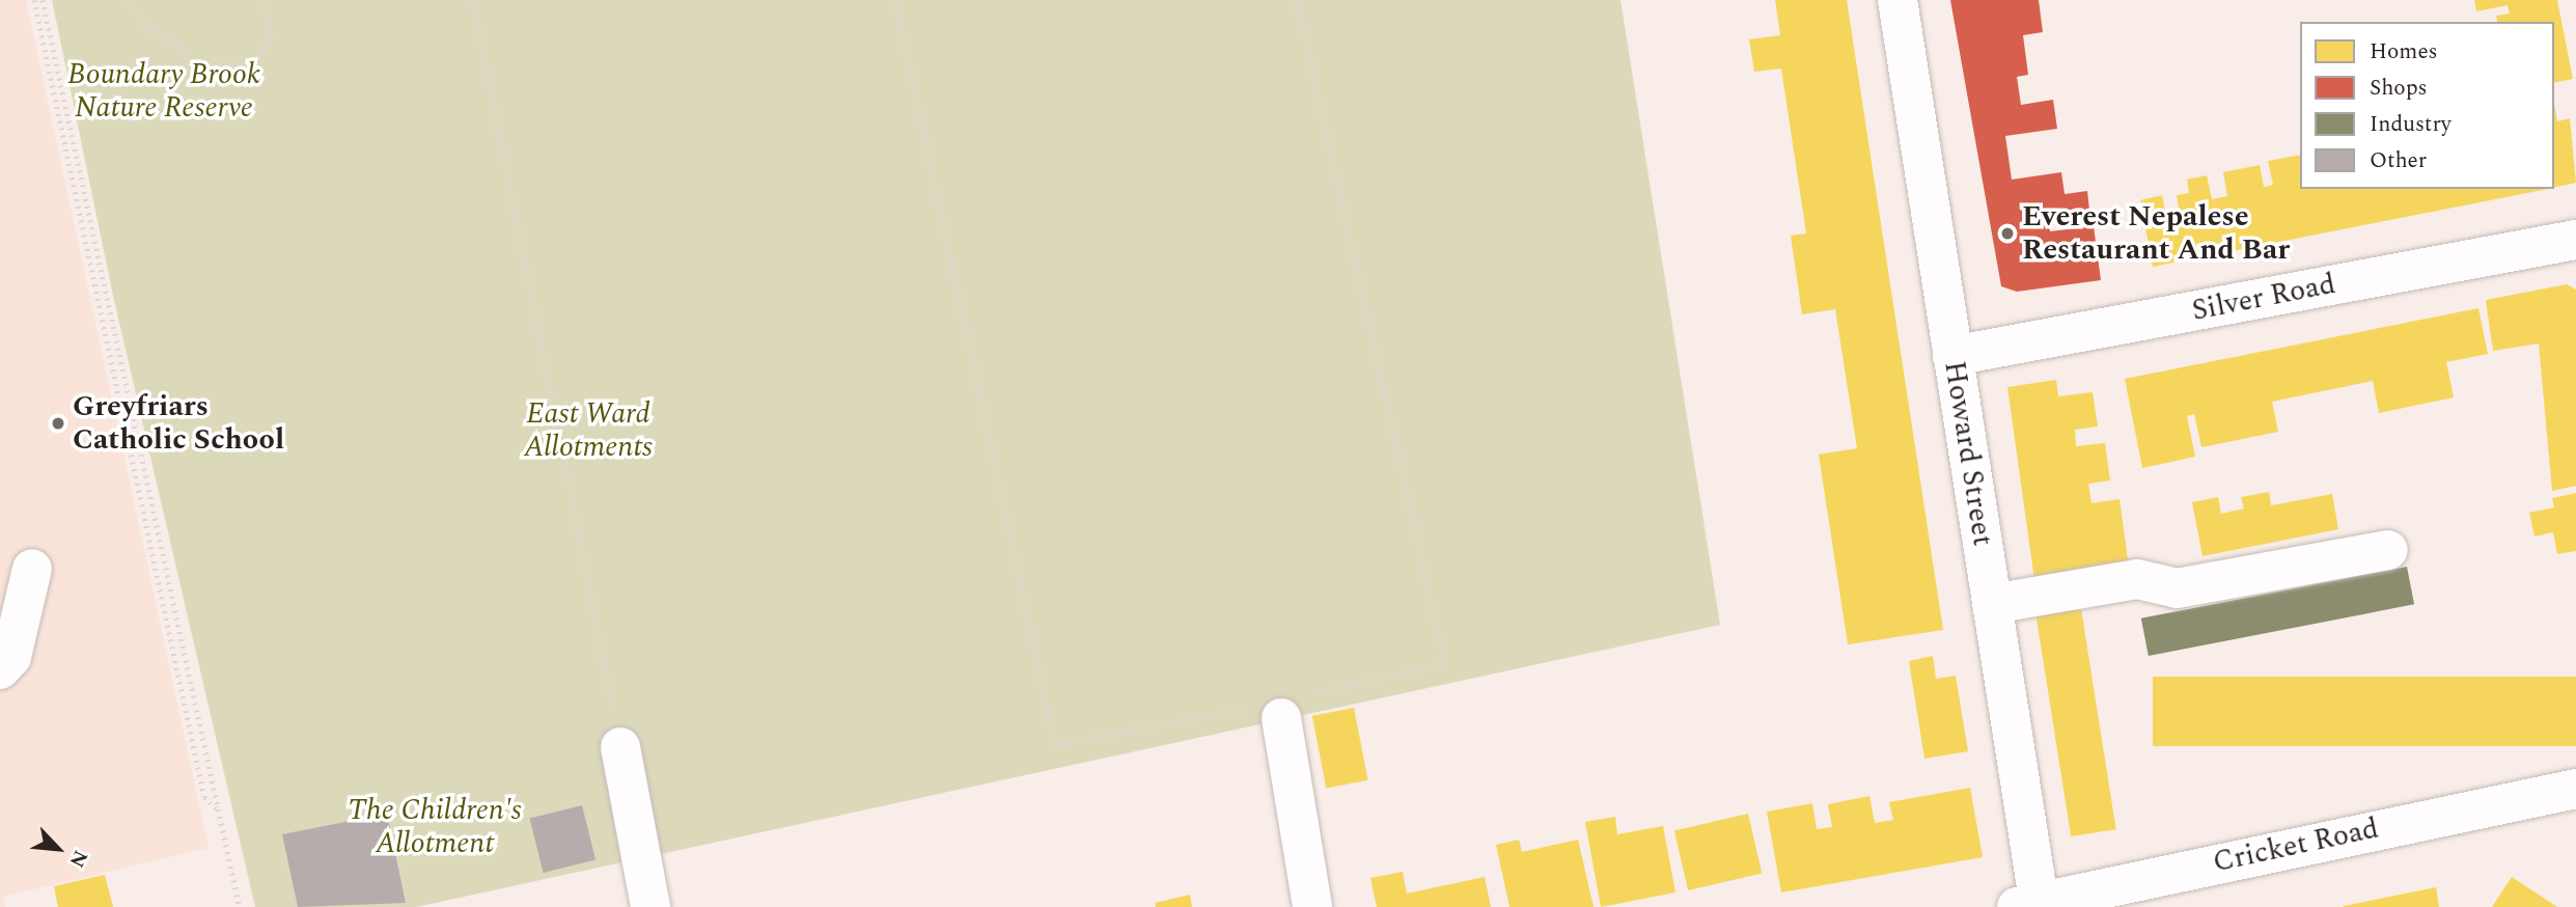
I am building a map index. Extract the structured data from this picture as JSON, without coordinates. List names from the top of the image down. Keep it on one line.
{"streets":{"street":["Silver Road","Howard Street","Cricket Road"]},"crossings":[["Silver Road","Howard Street"],["Howard Street","Cricket Road"]],"parks":["Boundary Brook Nature Reserve","East Ward Allotments","The Children's Allotment"],"places":["Everest Nepalese Restaurant And Bar","Greyfriars Catholic School"],"legend":["Homes","Shops","Industry","Other"],"north":"bottom right"}
